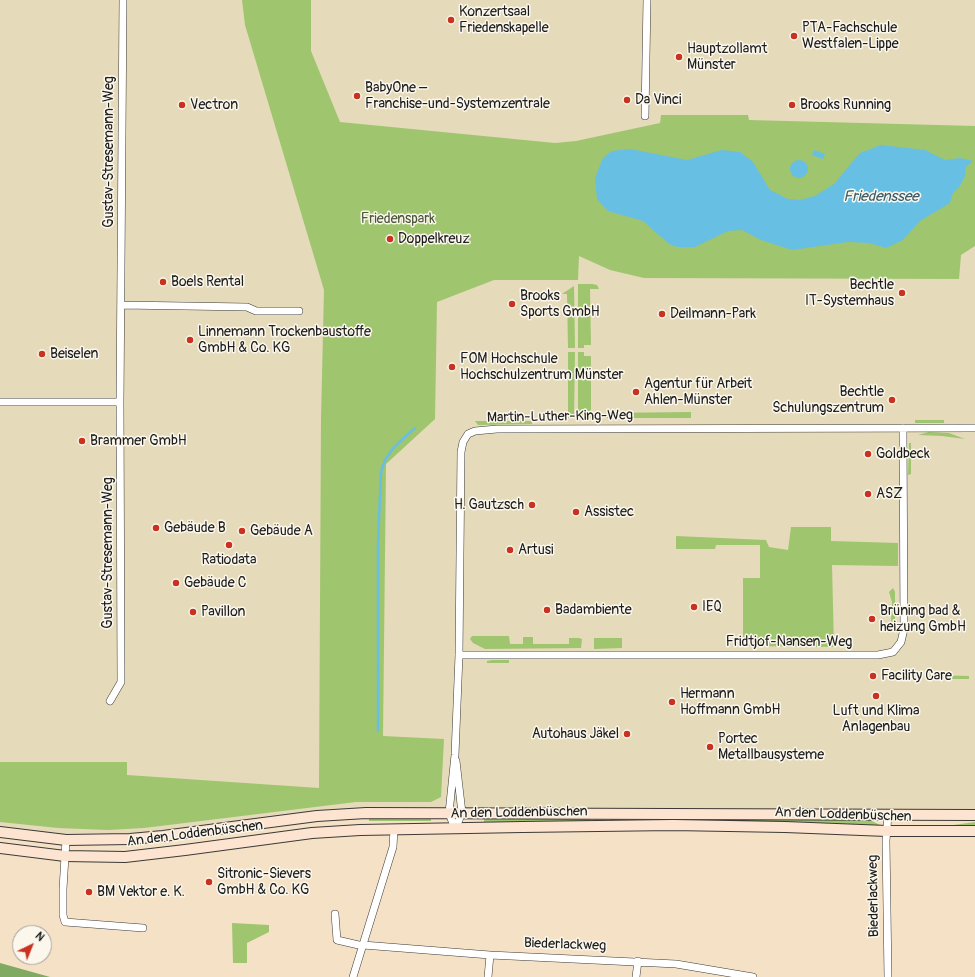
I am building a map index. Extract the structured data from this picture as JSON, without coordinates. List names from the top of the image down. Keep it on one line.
{"streets":{"main road":["An den Loddenbüschen"],"street":["Gustav-Stresemann-Weg","Martin-Luther-King-Weg","Fridtjof-Nansen-Weg","Biederlackweg"]},"crossings":[["Martin-Luther-King-Weg","Fridtjof-Nansen-Weg"],["Martin-Luther-King-Weg","An den Loddenbüschen"],["An den Loddenbüschen","Biederlackweg"]],"water":["Friedenssee"],"parks":["Friedenspark"],"places":["Konzertsaal Friedenskapelle","PTA-Fachschule Westfalen-Lippe","Hauptzollamt Münster","BabyOne – Franchise-und-Systemzentrale","Da Vinci","Vectron","Brooks Running","Doppelkreuz","Boels Rental","Bechtle IT-Systemhaus","Brooks Sports GmbH","Deilmann-Park","Linnemann Trockenbaustoffe GmbH & Co. KG","Beiselen","FOM Hochschule Hochschulzentrum Münster","Agentur für Arbeit Ahlen-Münster","Bechtle Schulungszentrum","Brammer GmbH","Goldbeck","ASZ","H. Gautzsch","Assistec","Gebäude B","Gebäude A","Ratiodata","Artusi","Gebäude C","IEQ","Badambiente","Pavillon","Brüning bad & heizung GmbH","Facility Care","Luft und Klima Anlagenbau","Hermann Hoffmann GmbH","Autohaus Jäkel","Portec Metallbausysteme","Sitronic-Sievers GmbH & Co. KG","BM Vektor e. K."],"north":"top right"}
